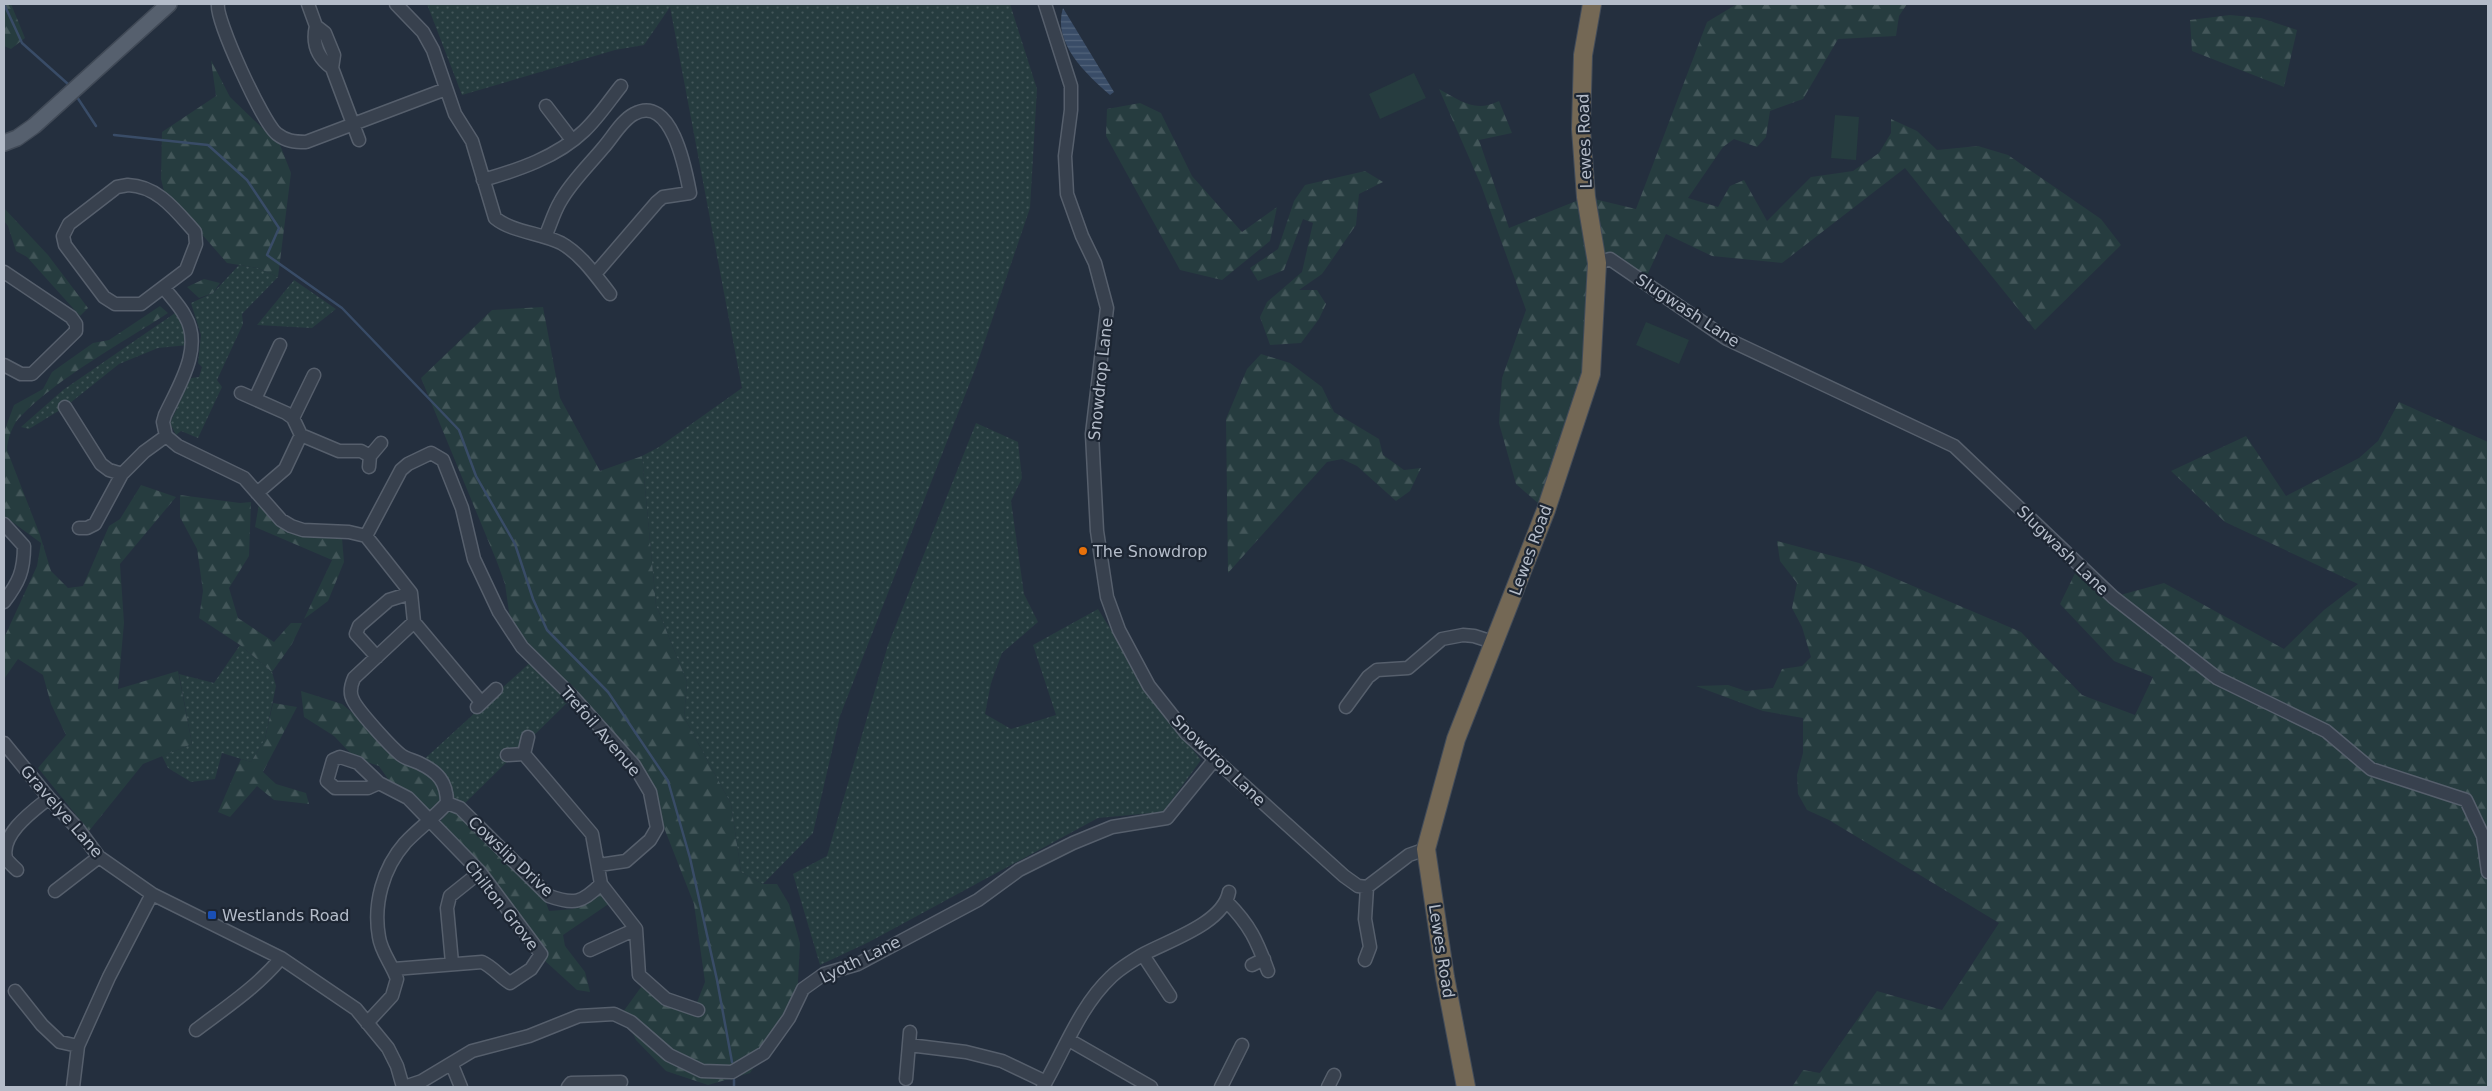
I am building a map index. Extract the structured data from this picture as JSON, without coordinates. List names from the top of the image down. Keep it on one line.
{"streets":{"highway":["Lewes Road"],"street":["Slugwash Lane","Snowdrop Lane","Trefoil Avenue","Gravelye Lane","Cowslip Drive","Chilton Grove","Lyoth Lane"]},"crossings":[["Lewes Road","Slugwash Lane"],["Snowdrop Lane","Lyoth Lane"],["Gravelye Lane","Lyoth Lane"]],"places":{"other":["The Snowdrop"],"transit":["Westlands Road"]}}
